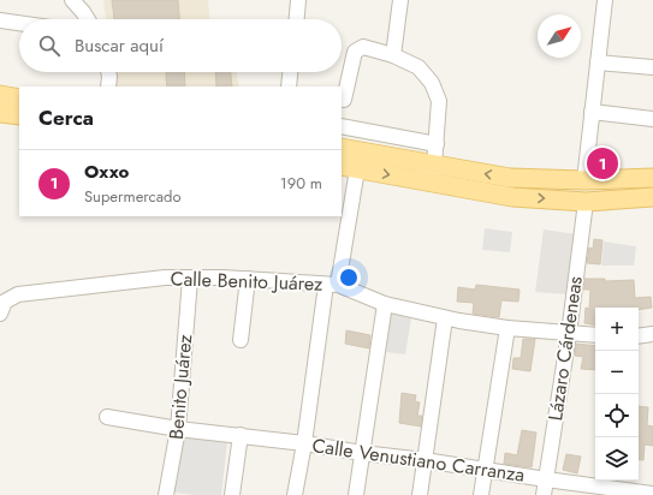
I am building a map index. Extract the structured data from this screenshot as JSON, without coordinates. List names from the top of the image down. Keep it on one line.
{"streets":{"street":["Calle Benito Juárez","Lázaro Cárdeneas","Benito Juárez","Calle Venustiano Carranza"]},"crossings":[["Calle Benito Juárez","Lázaro Cárdeneas"],["Calle Benito Juárez","Benito Juárez"],["Lázaro Cárdeneas","Calle Venustiano Carranza"],["Benito Juárez","Calle Venustiano Carranza"]],"north":"top right","page":{"search":"Buscar aquí","heading":"Cerca","pins":"1","list":[{"mark":"1","name":"Oxxo","note":"Supermercado","value":"190 m"}],"map_buttons":["+","−"]}}
